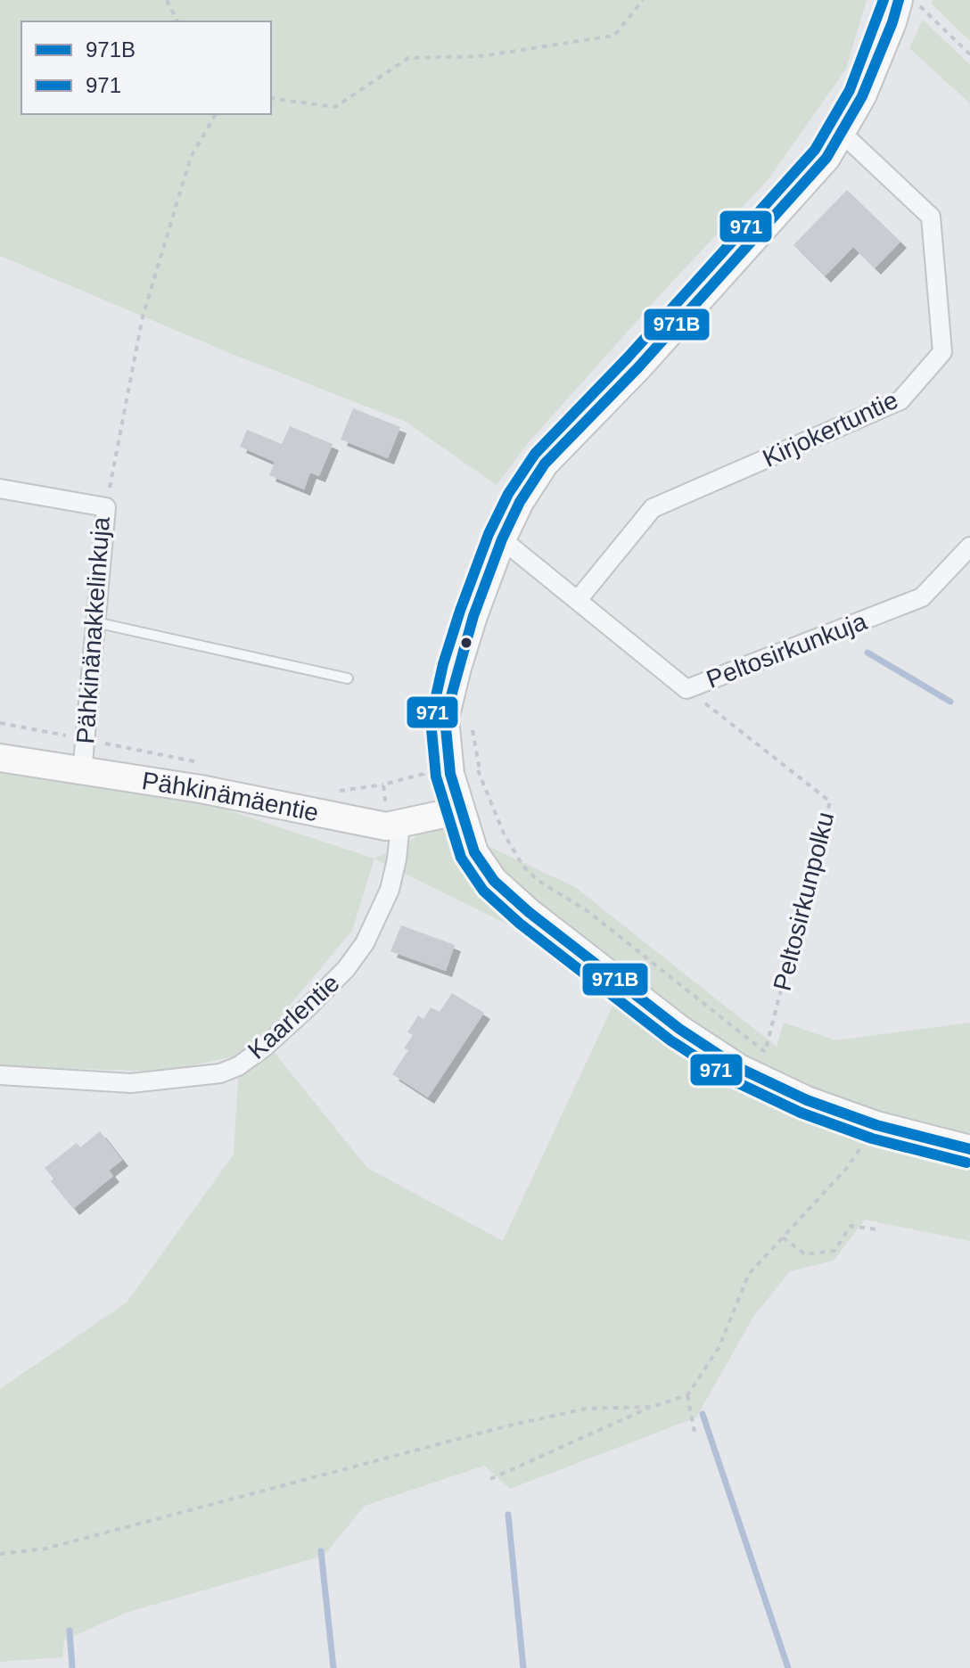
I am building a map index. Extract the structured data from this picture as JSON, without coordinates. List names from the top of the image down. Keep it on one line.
{"streets":{"street":["Kirjokertuntie","Pähkinänakkelinkuja","Peltosirkunkuja","Pähkinämäentie","Kaarlentie"],"path":["Peltosirkunpolku"]},"crossings":[["Kirjokertuntie","Peltosirkunkuja"],["Pähkinänakkelinkuja","Pähkinämäentie"],["Peltosirkunkuja","Peltosirkunpolku"],["Pähkinämäentie","Kaarlentie"]],"lines":["transit line 971B","transit line 971"],"legend":["971B","971"]}
